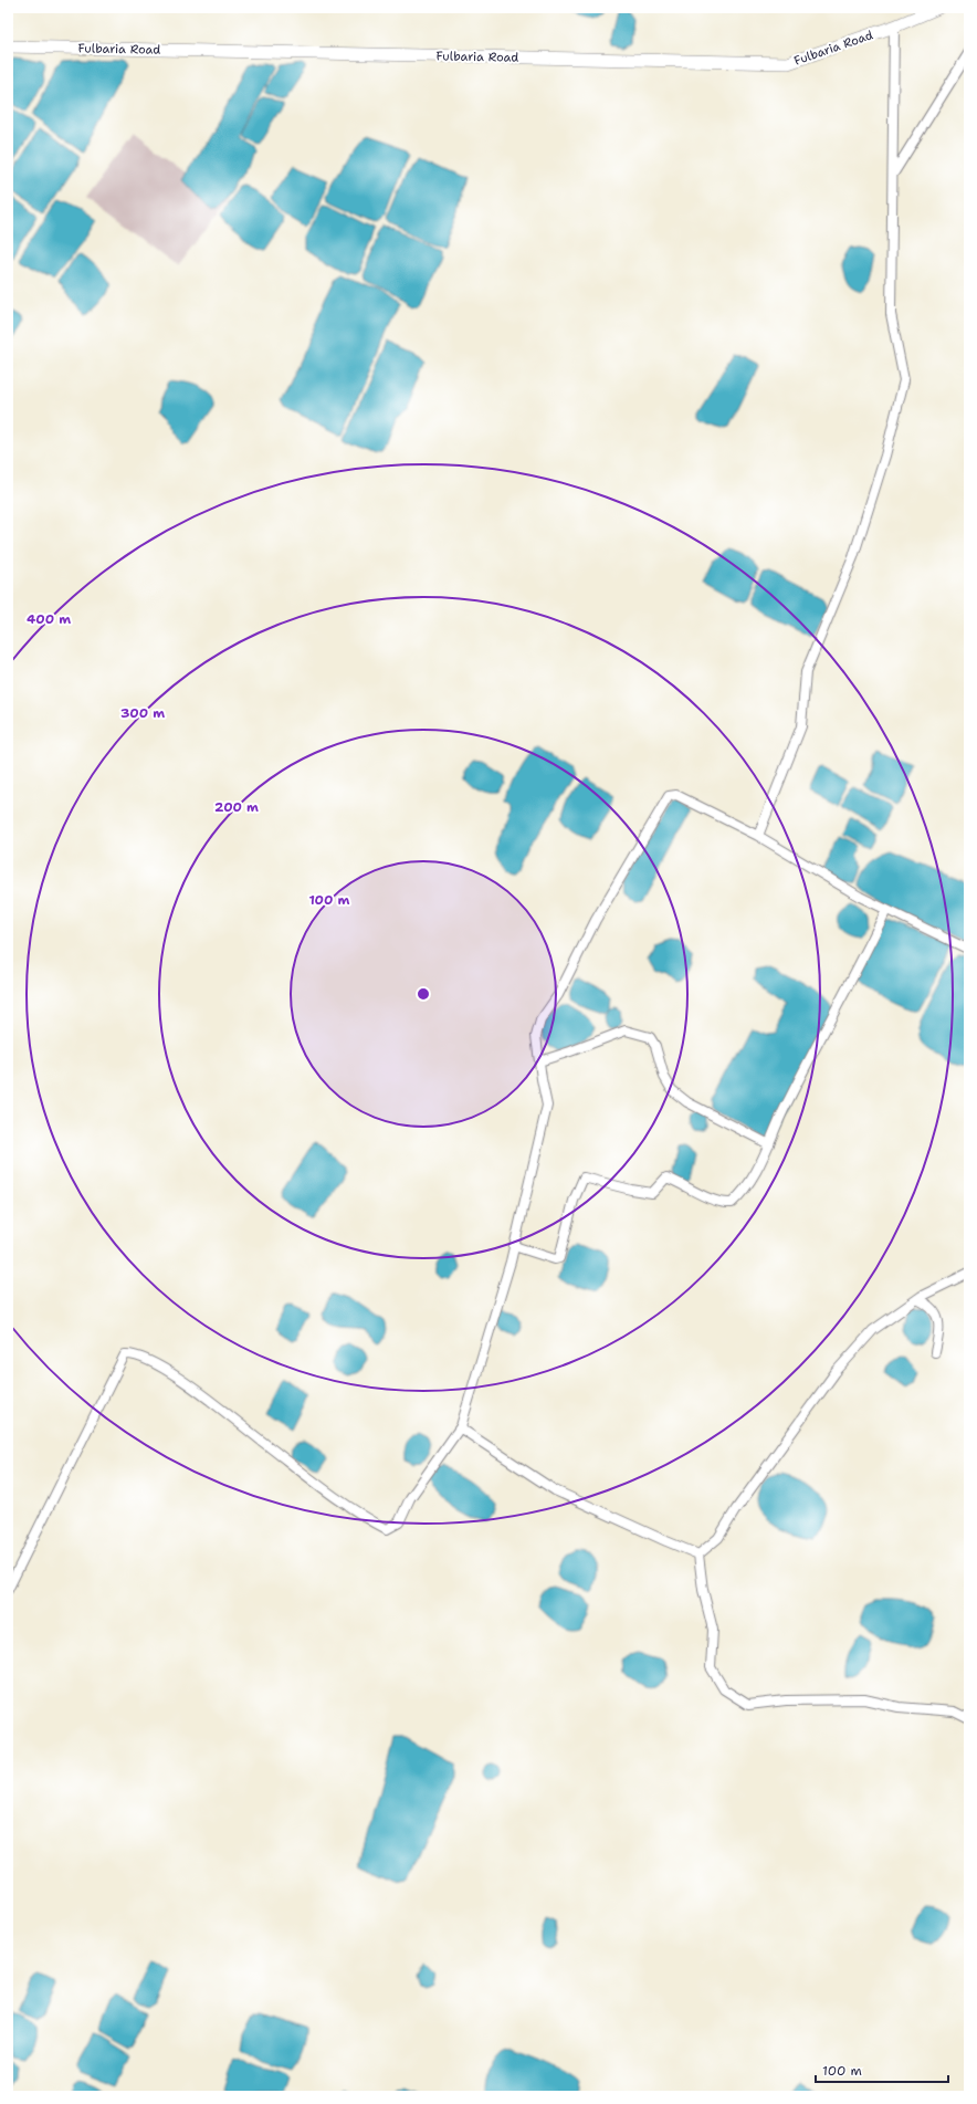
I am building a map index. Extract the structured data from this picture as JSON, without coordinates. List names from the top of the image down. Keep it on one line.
{"streets":{"main road":["Fulbaria Road"]},"scale_bar":"100 m","rings":["400 m","300 m","200 m","100 m"]}
